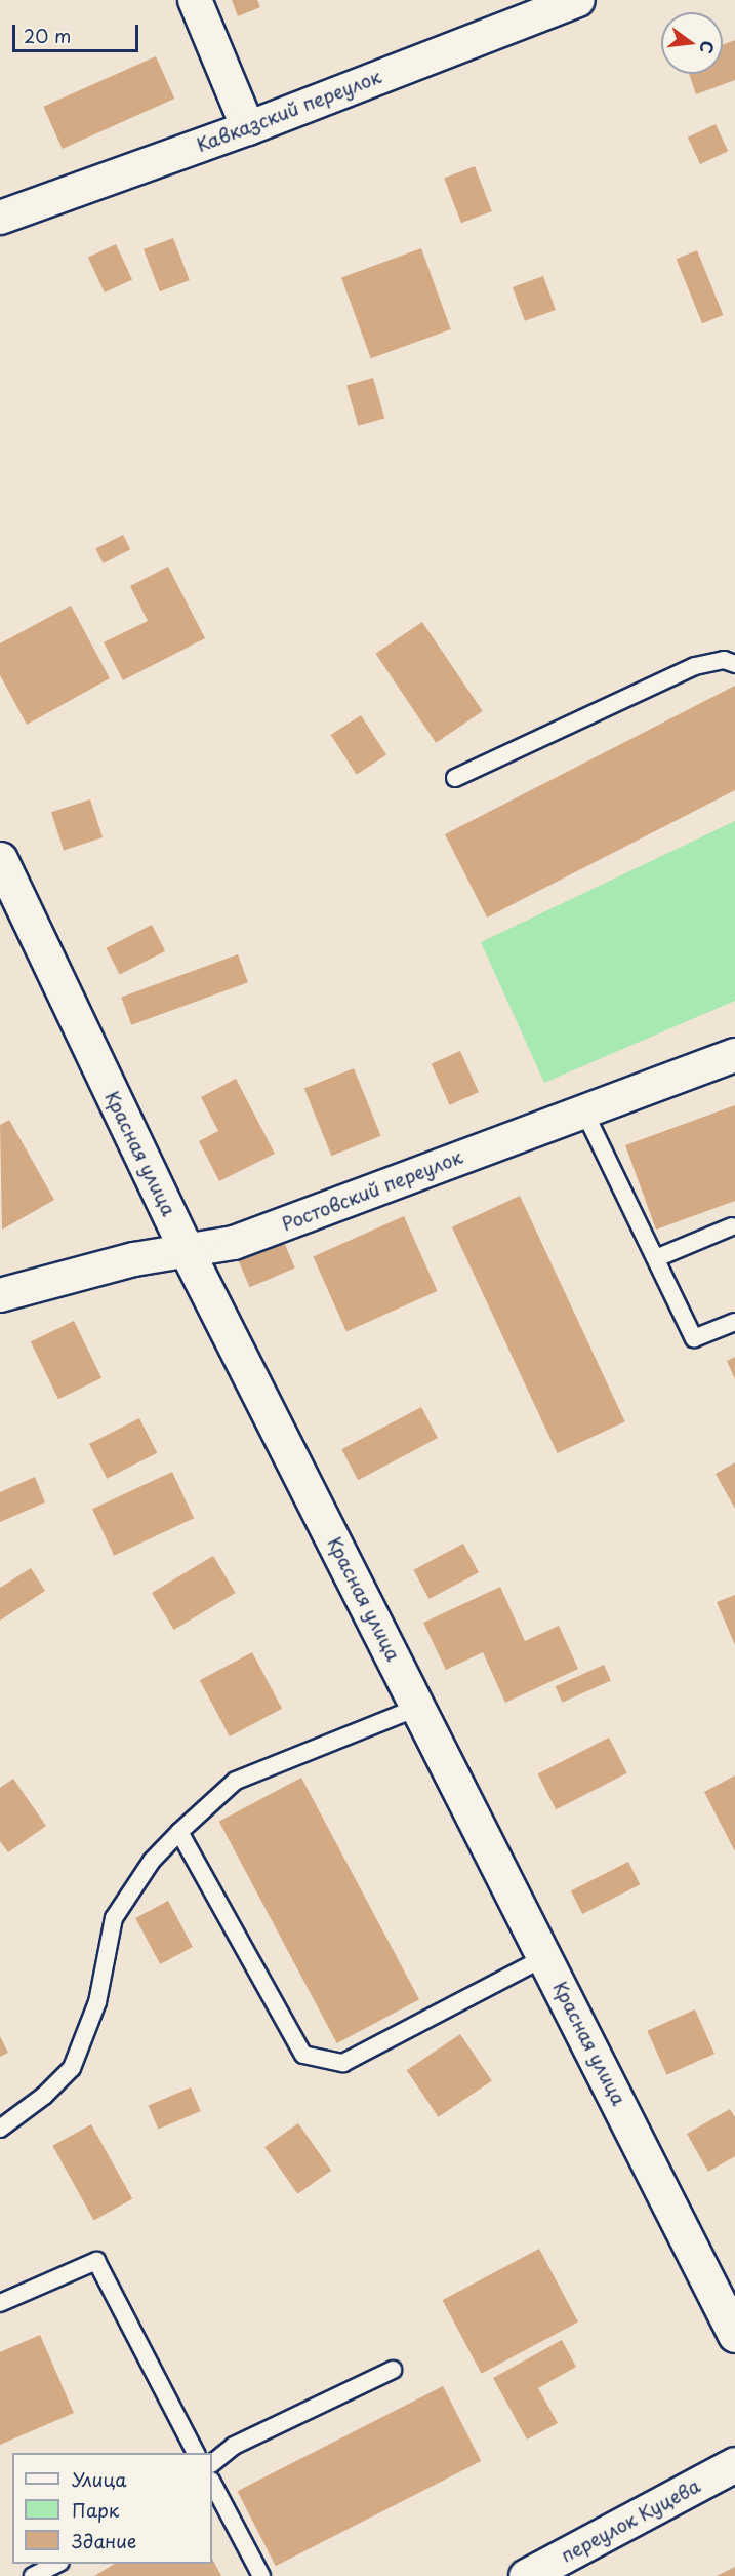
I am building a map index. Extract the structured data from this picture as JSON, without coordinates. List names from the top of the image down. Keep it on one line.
{"streets":{"street":["Кавказский переулок","Красная улица","Ростовский переулок","переулок Куцева"]},"crossings":[["Красная улица","Ростовский переулок"]],"legend":["Улица","Парк","Здание"],"scale_bar":"20 m","north":"right"}
